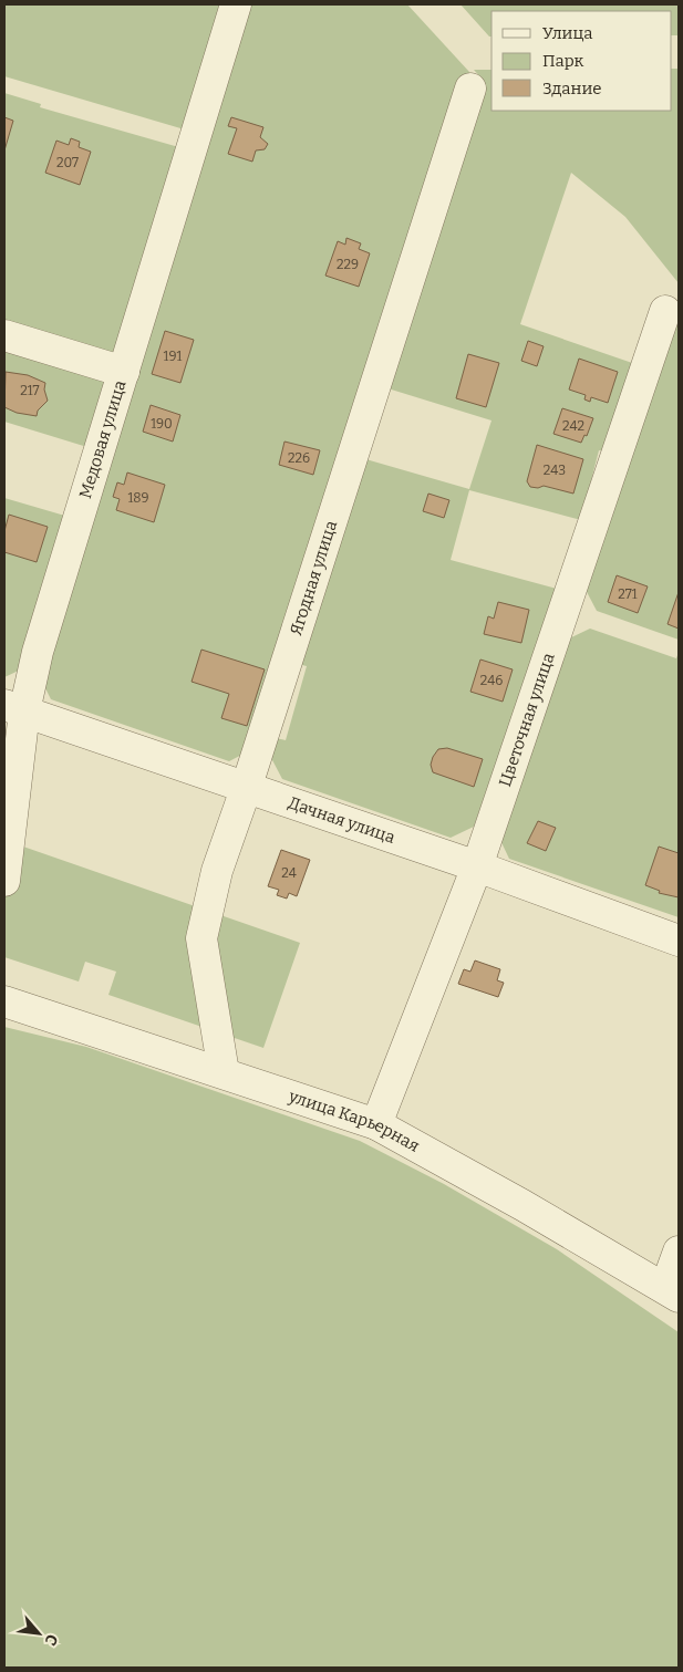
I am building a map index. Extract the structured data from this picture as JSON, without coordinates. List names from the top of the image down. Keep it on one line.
{"streets":{"street":["Медовая улица","Ягодная улица","Цветочная улица","Дачная улица","улица Карьерная"]},"crossings":[["Медовая улица","Дачная улица"],["Ягодная улица","Дачная улица"],["Ягодная улица","улица Карьерная"],["Цветочная улица","Дачная улица"],["Цветочная улица","улица Карьерная"]],"house_numbers":["207","229","191","217","190","242","226","243","189","271","246","24"],"legend":["Улица","Парк","Здание"],"north":"bottom right"}
